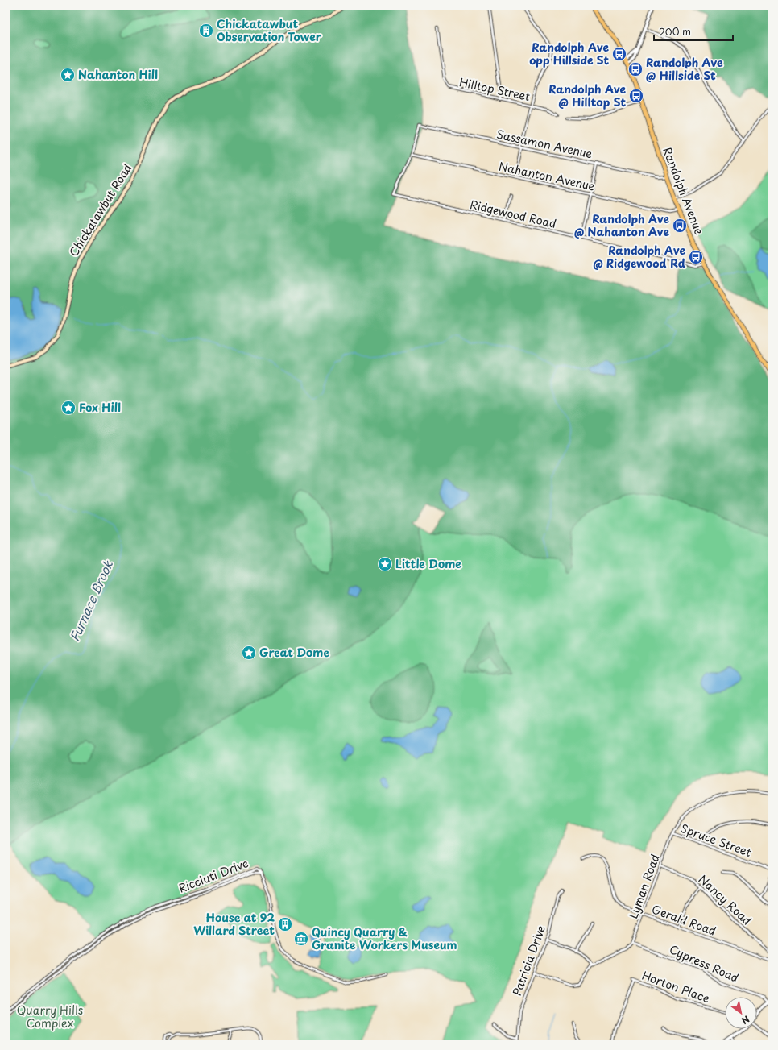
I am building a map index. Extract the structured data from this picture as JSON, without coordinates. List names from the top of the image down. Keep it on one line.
{"streets":{"main road":["Randolph Avenue","Chickatawbut Road"],"street":["Hilltop Street","Sassamon Avenue","Nahanton Avenue","Ridgewood Road","Spruce Street","Ricciuti Drive","Lyman Road","Nancy Road","Gerald Road","Patricia Drive","Cypress Road","Horton Place"]},"crossings":[["Sassamon Avenue","Nahanton Avenue"],["Sassamon Avenue","Randolph Avenue"],["Sassamon Avenue","Ridgewood Road"],["Nahanton Avenue","Randolph Avenue"],["Nahanton Avenue","Ridgewood Road"],["Randolph Avenue","Ridgewood Road"],["Spruce Street","Lyman Road"],["Lyman Road","Nancy Road"],["Lyman Road","Gerald Road"],["Lyman Road","Cypress Road"]],"water":["Furnace Brook"],"parks":["Quarry Hills Complex"],"places":{"building":["Chickatawbut Observation Tower","House at 92 Willard Street"],"bus stop":["Randolph Ave opp Hillside St","Randolph Ave @ Hillside St","Randolph Ave @ Hilltop St","Randolph Ave @ Nahanton Ave","Randolph Ave @ Ridgewood Rd"],"place":["Nahanton Hill","Fox Hill","Little Dome","Great Dome"],"museum":["Quincy Quarry & Granite Workers Museum"]},"scale_bar":"200 m","north":"bottom right"}
